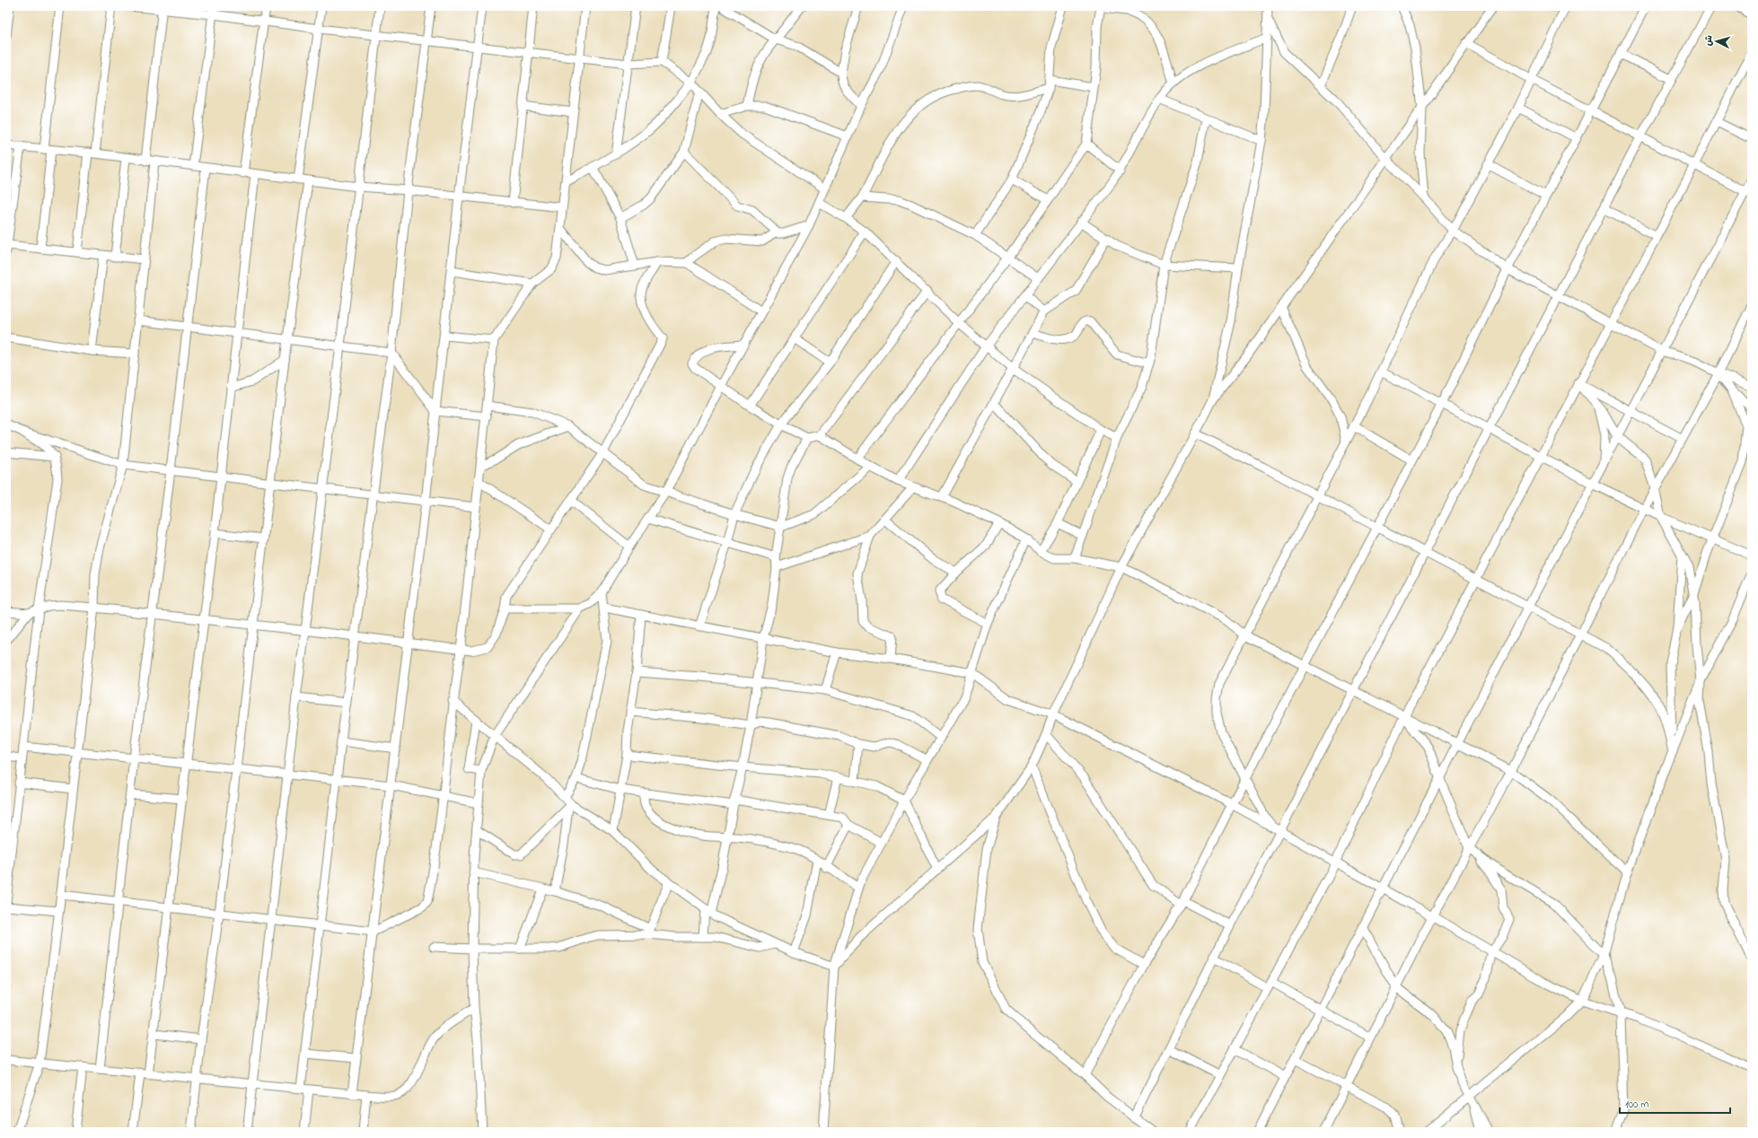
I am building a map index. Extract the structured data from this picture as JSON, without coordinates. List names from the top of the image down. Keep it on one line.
{"scale_bar":"100 m","north":"left"}
